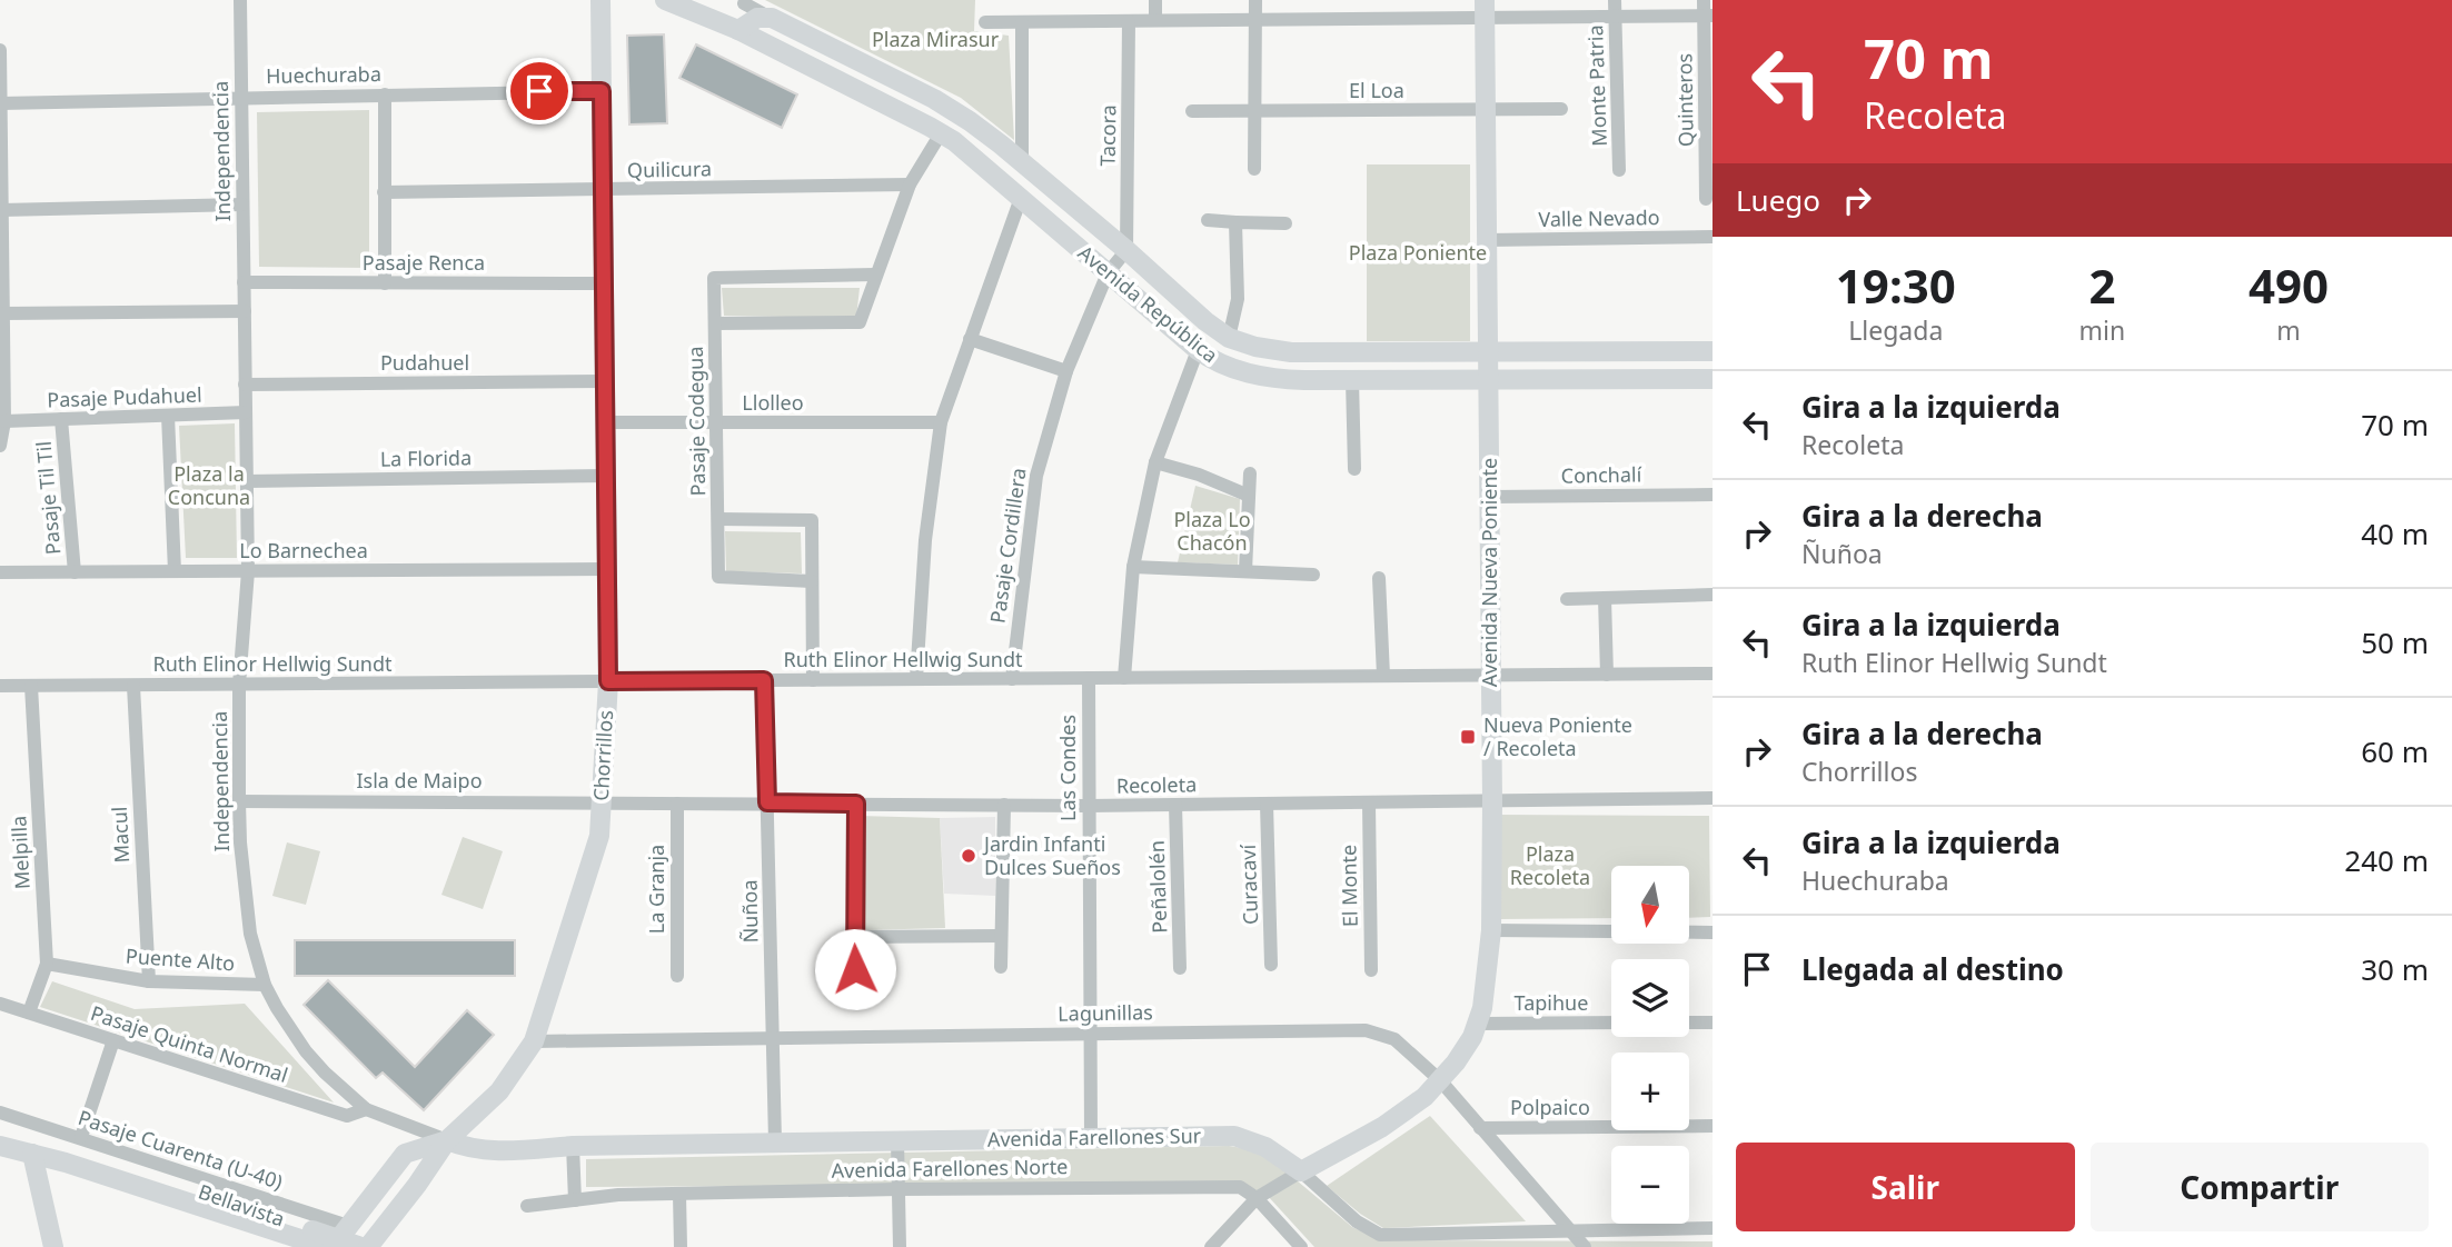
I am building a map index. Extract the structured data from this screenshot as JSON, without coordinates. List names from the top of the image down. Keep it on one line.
{"streets":{"street":["Huechuraba","Monte Patria","El Loa","Quinteros","Tacora","Independencia","Quilicura","Valle Nevado","Pasaje Renca","Avenida República","Pudahuel","Pasaje Pudahuel","Llolleo","Pasaje Codegua","La Florida","Conchalí","Pasaje Til Til","Pasaje Cordillera","Lo Barnechea","Avenida Nueva Poniente","Ruth Elinor Hellwig Sundt","Chorrillos","Las Condes","Isla de Maipo","Recoleta","Macul","Melpilla","Curacaví","El Monte","Peñalolén","La Granja","Ñuñoa","Puente Alto","Tapihue","Lagunillas","Pasaje Quinta Normal","Polpaico","Avenida Farellones Sur","Pasaje Cuarenta (U-40)","Avenida Farellones Norte","Bellavista"]},"crossings":[["Huechuraba","Independencia"],["Huechuraba","Chorrillos"],["El Loa","Avenida Nueva Poniente"],["Tacora","Avenida República"],["Tacora","Pasaje Cordillera"],["Independencia","Pasaje Renca"],["Independencia","Pudahuel"],["Independencia","Pasaje Pudahuel"],["Independencia","La Florida"],["Independencia","Lo Barnechea"],["Independencia","Ruth Elinor Hellwig Sundt"],["Independencia","Chorrillos"],["Independencia","Isla de Maipo"],["Independencia","Puente Alto"],["Independencia","Pasaje Quinta Normal"],["Independencia","Avenida Farellones Sur"],["Quilicura","Pasaje Codegua"],["Quilicura","Chorrillos"],["Valle Nevado","Avenida Nueva Poniente"],["Pasaje Renca","Chorrillos"],["Avenida República","Pasaje Codegua"],["Avenida República","Pasaje Cordillera"],["Avenida República","Avenida Nueva Poniente"],["Pudahuel","Chorrillos"],["Pasaje Pudahuel","Pasaje Til Til"],["Llolleo","Pasaje Codegua"],["Llolleo","Chorrillos"],["Pasaje Codegua","Ruth Elinor Hellwig Sundt"],["La Florida","Chorrillos"],["Conchalí","Avenida Nueva Poniente"],["Pasaje Til Til","Lo Barnechea"],["Pasaje Cordillera","Ruth Elinor Hellwig Sundt"],["Lo Barnechea","Chorrillos"],["Avenida Nueva Poniente","Ruth Elinor Hellwig Sundt"],["Avenida Nueva Poniente","Recoleta"],["Avenida Nueva Poniente","Tapihue"],["Avenida Nueva Poniente","Lagunillas"],["Avenida Nueva Poniente","Avenida Farellones Sur"],["Avenida Nueva Poniente","Avenida Farellones Norte"],["Ruth Elinor Hellwig Sundt","Chorrillos"],["Ruth Elinor Hellwig Sundt","Las Condes"],["Ruth Elinor Hellwig Sundt","Macul"],["Ruth Elinor Hellwig Sundt","Melpilla"],["Ruth Elinor Hellwig Sundt","Ñuñoa"],["Chorrillos","Isla de Maipo"],["Chorrillos","Recoleta"],["Chorrillos","Lagunillas"],["Chorrillos","Avenida Farellones Sur"],["Chorrillos","Pasaje Cuarenta (U-40)"],["Chorrillos","Bellavista"],["Las Condes","Recoleta"],["Las Condes","Lagunillas"],["Las Condes","Avenida Farellones Sur"],["Isla de Maipo","Recoleta"],["Recoleta","Curacaví"],["Recoleta","El Monte"],["Recoleta","Peñalolén"],["Recoleta","La Granja"],["Recoleta","Ñuñoa"],["Macul","Puente Alto"],["Melpilla","Puente Alto"],["Melpilla","Pasaje Quinta Normal"],["Ñuñoa","Lagunillas"],["Ñuñoa","Avenida Farellones Sur"],["Lagunillas","Polpaico"],["Lagunillas","Avenida Farellones Sur"],["Pasaje Cuarenta (U-40)","Bellavista"]],"parks":["Plaza Mirasur","Plaza Poniente","Plaza la Concuna","Plaza Lo Chacón","Plaza Recoleta"],"places":{"transit":["Nueva Poniente / Recoleta"],"other":["Jardin Infanti Dulces Sueños"]},"north":"bottom","page":{"turn":["70 m","Recoleta"],"then":"Luego","eta":["19:30","Llegada","2","min","490","m"],"list":[{"name":"Gira a la izquierda","note":"Recoleta","value":"70 m"},{"name":"Gira a la derecha","note":"Ñuñoa","value":"40 m"},{"name":"Gira a la izquierda","note":"Ruth Elinor Hellwig Sundt","value":"50 m"},{"name":"Gira a la derecha","note":"Chorrillos","value":"60 m"},{"name":"Gira a la izquierda","note":"Huechuraba","value":"240 m"},{"name":"Llegada al destino","value":"30 m"}],"map_buttons":["+","−"],"buttons":["Salir","Compartir"]}}
